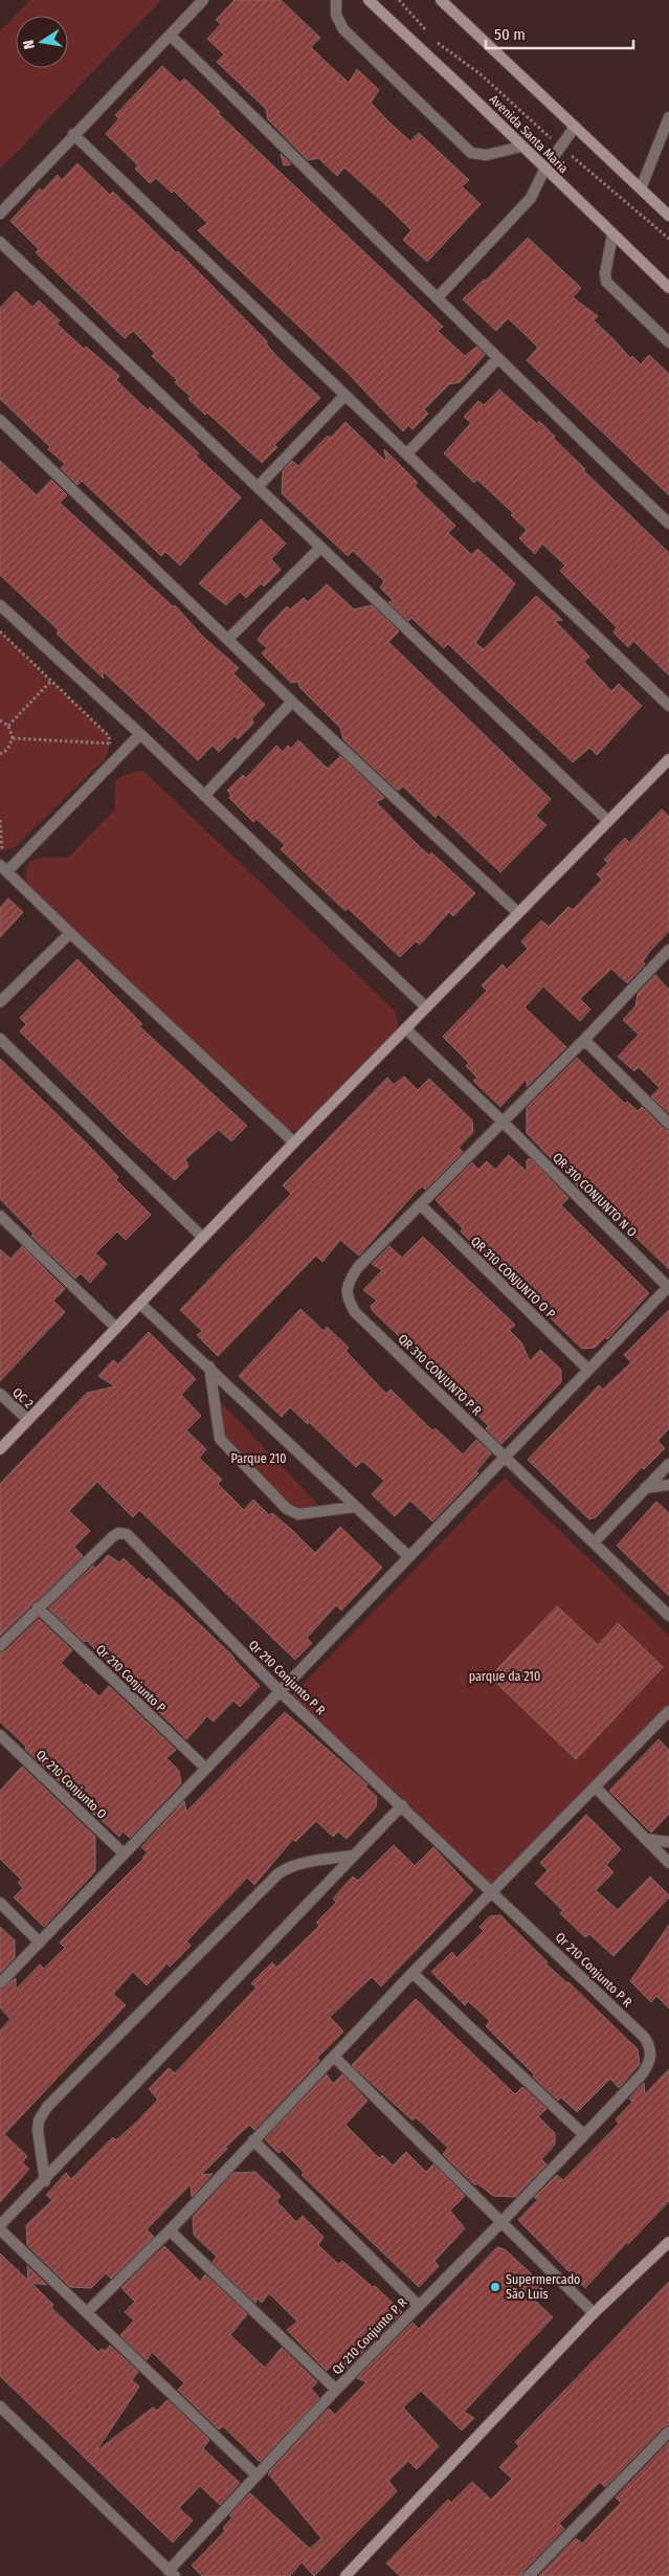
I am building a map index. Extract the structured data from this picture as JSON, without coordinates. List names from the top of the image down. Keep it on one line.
{"streets":{"street":["Avenida Santa Maria","QR 310 CONJUNTO N O","QR 310 CONJUNTO O P","QR 310 CONJUNTO P R","QC 2","Qr 210 Conjunto P R","Qr 210 Conjunto P","Qr 210 Conjunto O"]},"crossings":[["QR 310 CONJUNTO O P","QR 310 CONJUNTO P R"],["Qr 210 Conjunto P R","Qr 210 Conjunto P"]],"parks":["Parque 210","parque da 210"],"places":["Supermercado São Luis"],"scale_bar":"50 m","north":"left"}
